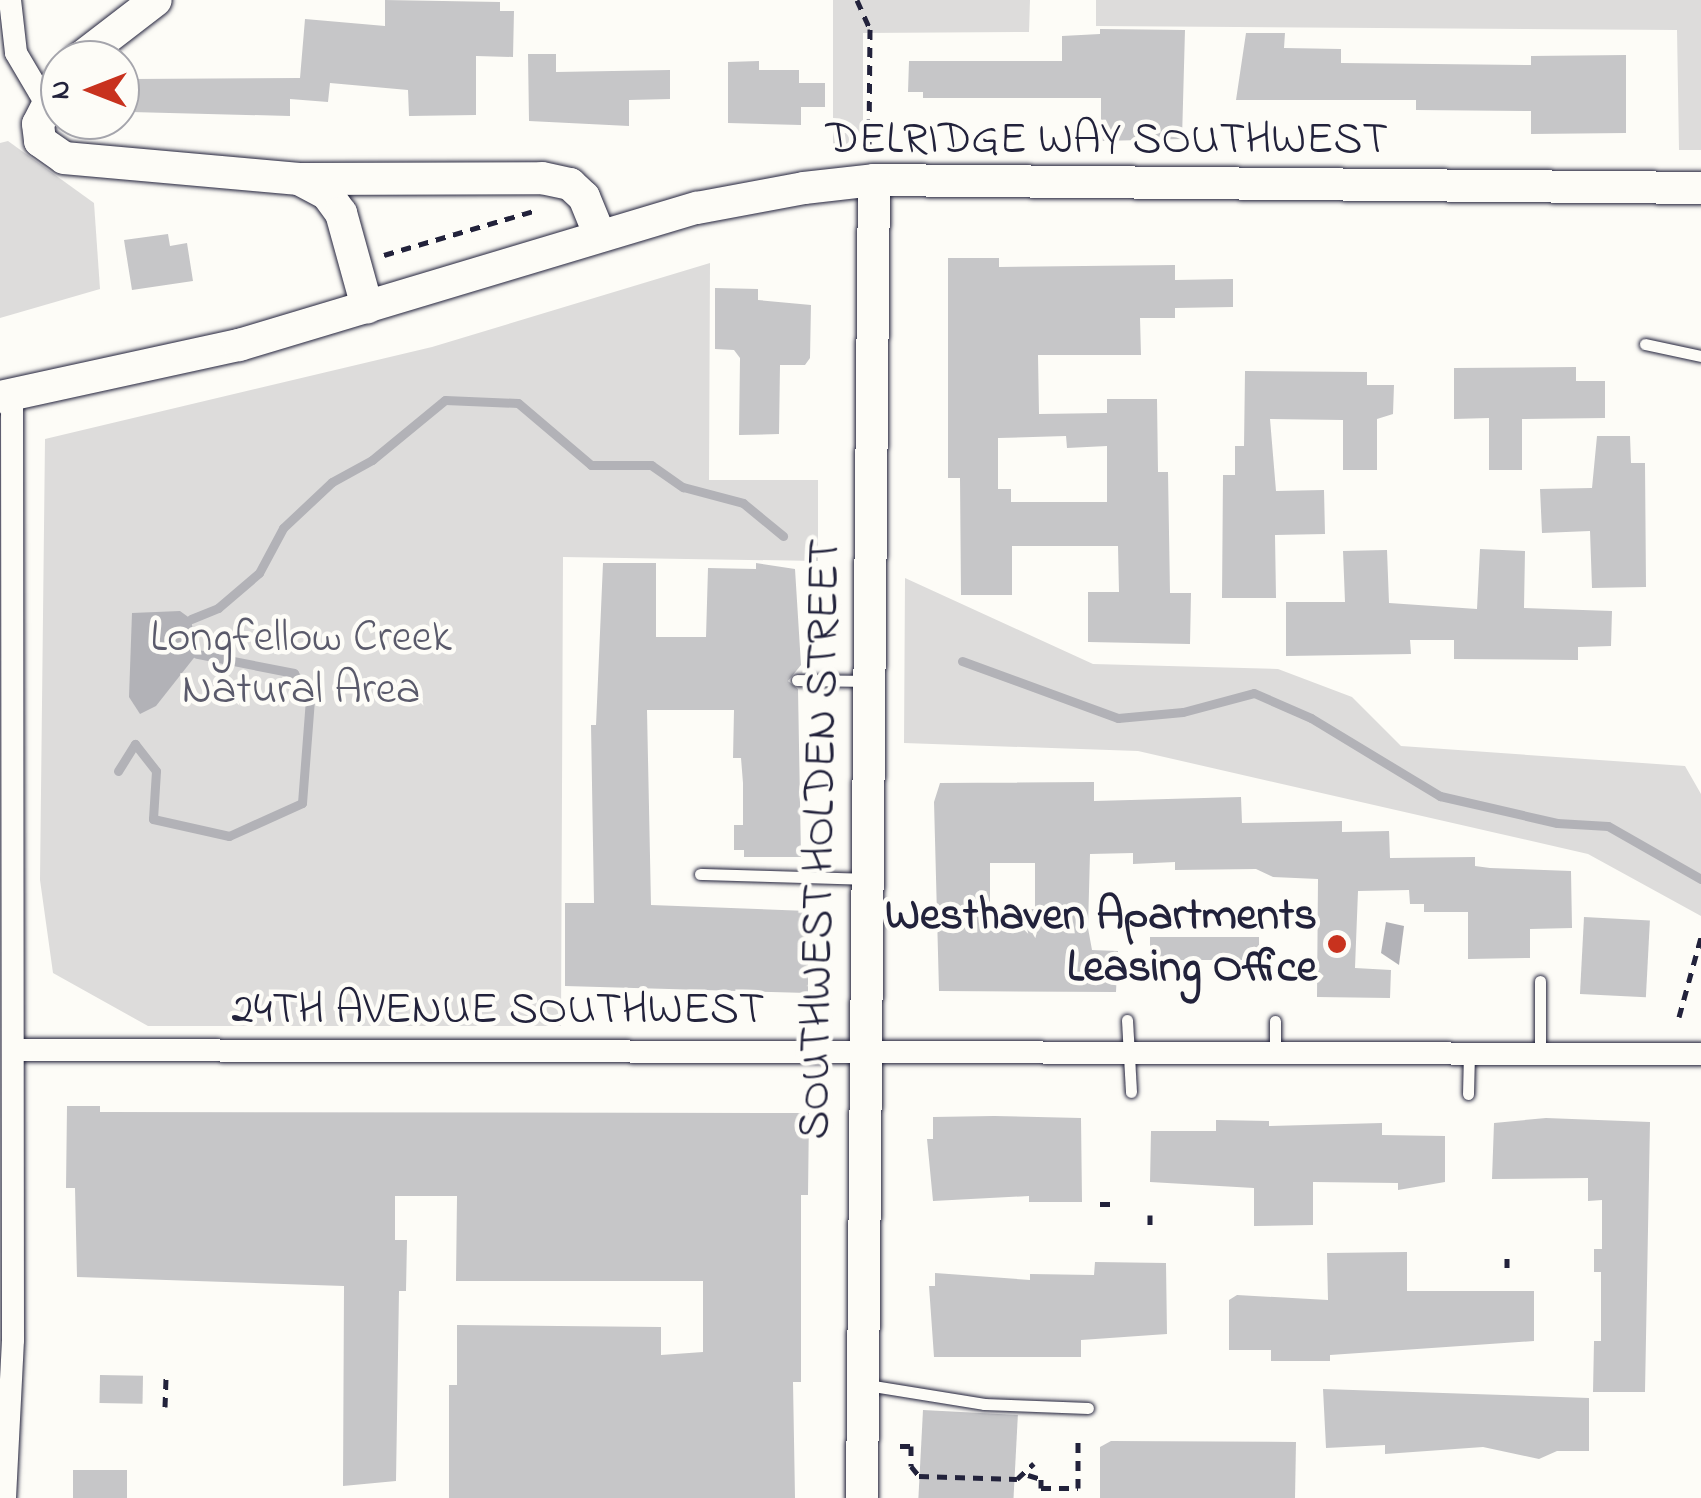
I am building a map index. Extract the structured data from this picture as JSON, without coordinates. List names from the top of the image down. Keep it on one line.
{"streets":{"street":["DELRIDGE WAY SOUTHWEST","SOUTHWEST HOLDEN STREET","24TH AVENUE SOUTHWEST"]},"crossings":[["DELRIDGE WAY SOUTHWEST","SOUTHWEST HOLDEN STREET"],["SOUTHWEST HOLDEN STREET","24TH AVENUE SOUTHWEST"]],"parks":["Longfellow Creek Natural Area"],"places":["Westhaven Apartments Leasing Office"],"north":"left"}
